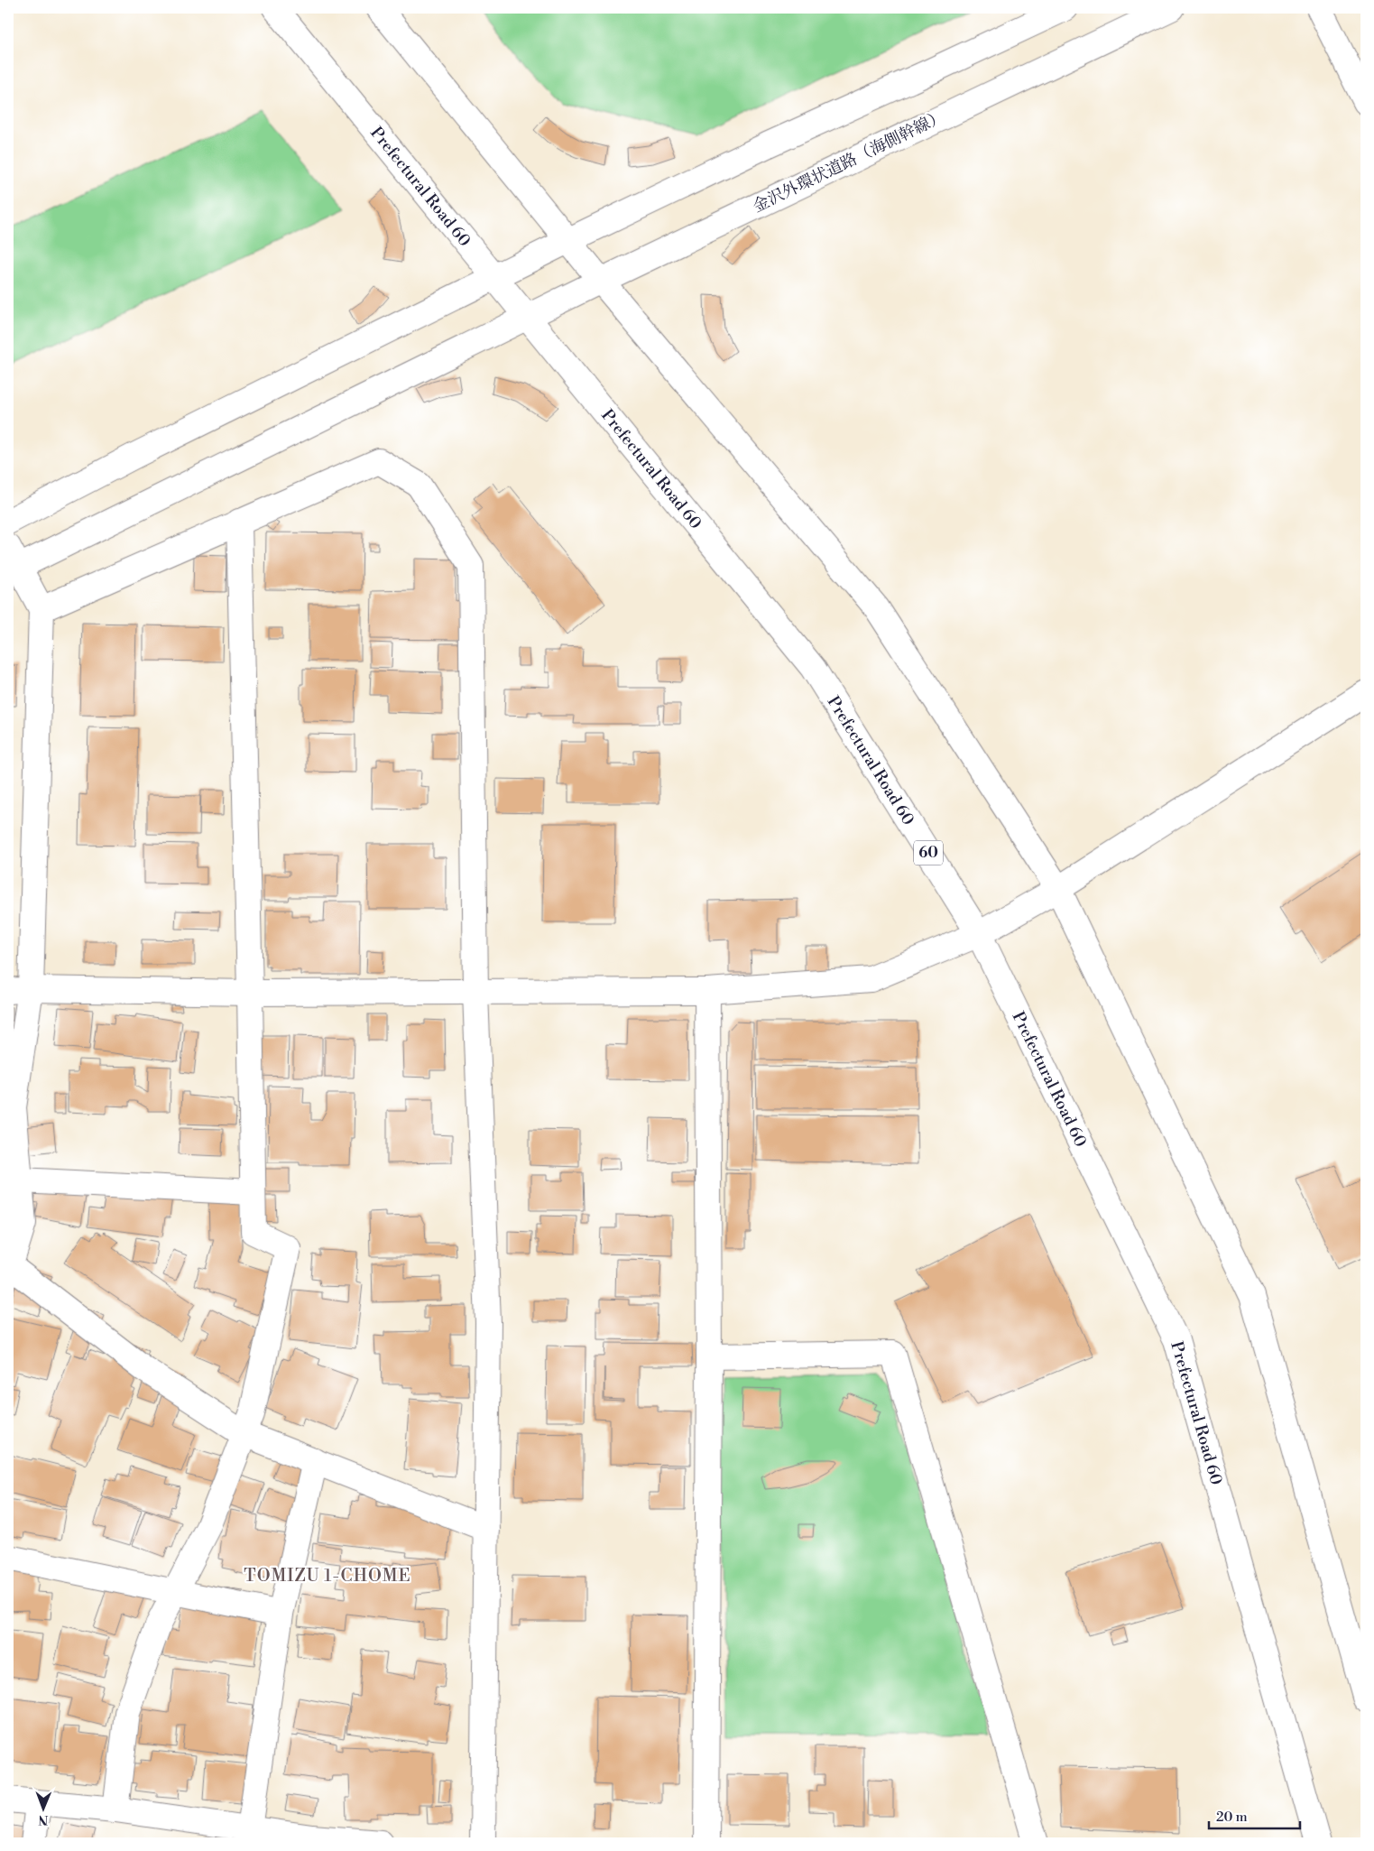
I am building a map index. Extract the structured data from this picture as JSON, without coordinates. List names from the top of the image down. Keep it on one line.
{"streets":{"street":["金沢外環状道路（海側幹線）","Prefectural Road 60","60"]},"crossings":[["金沢外環状道路（海側幹線）","Prefectural Road 60"]],"districts":["TOMIZU 1-CHOME"],"scale_bar":"20 m","north":"bottom"}
